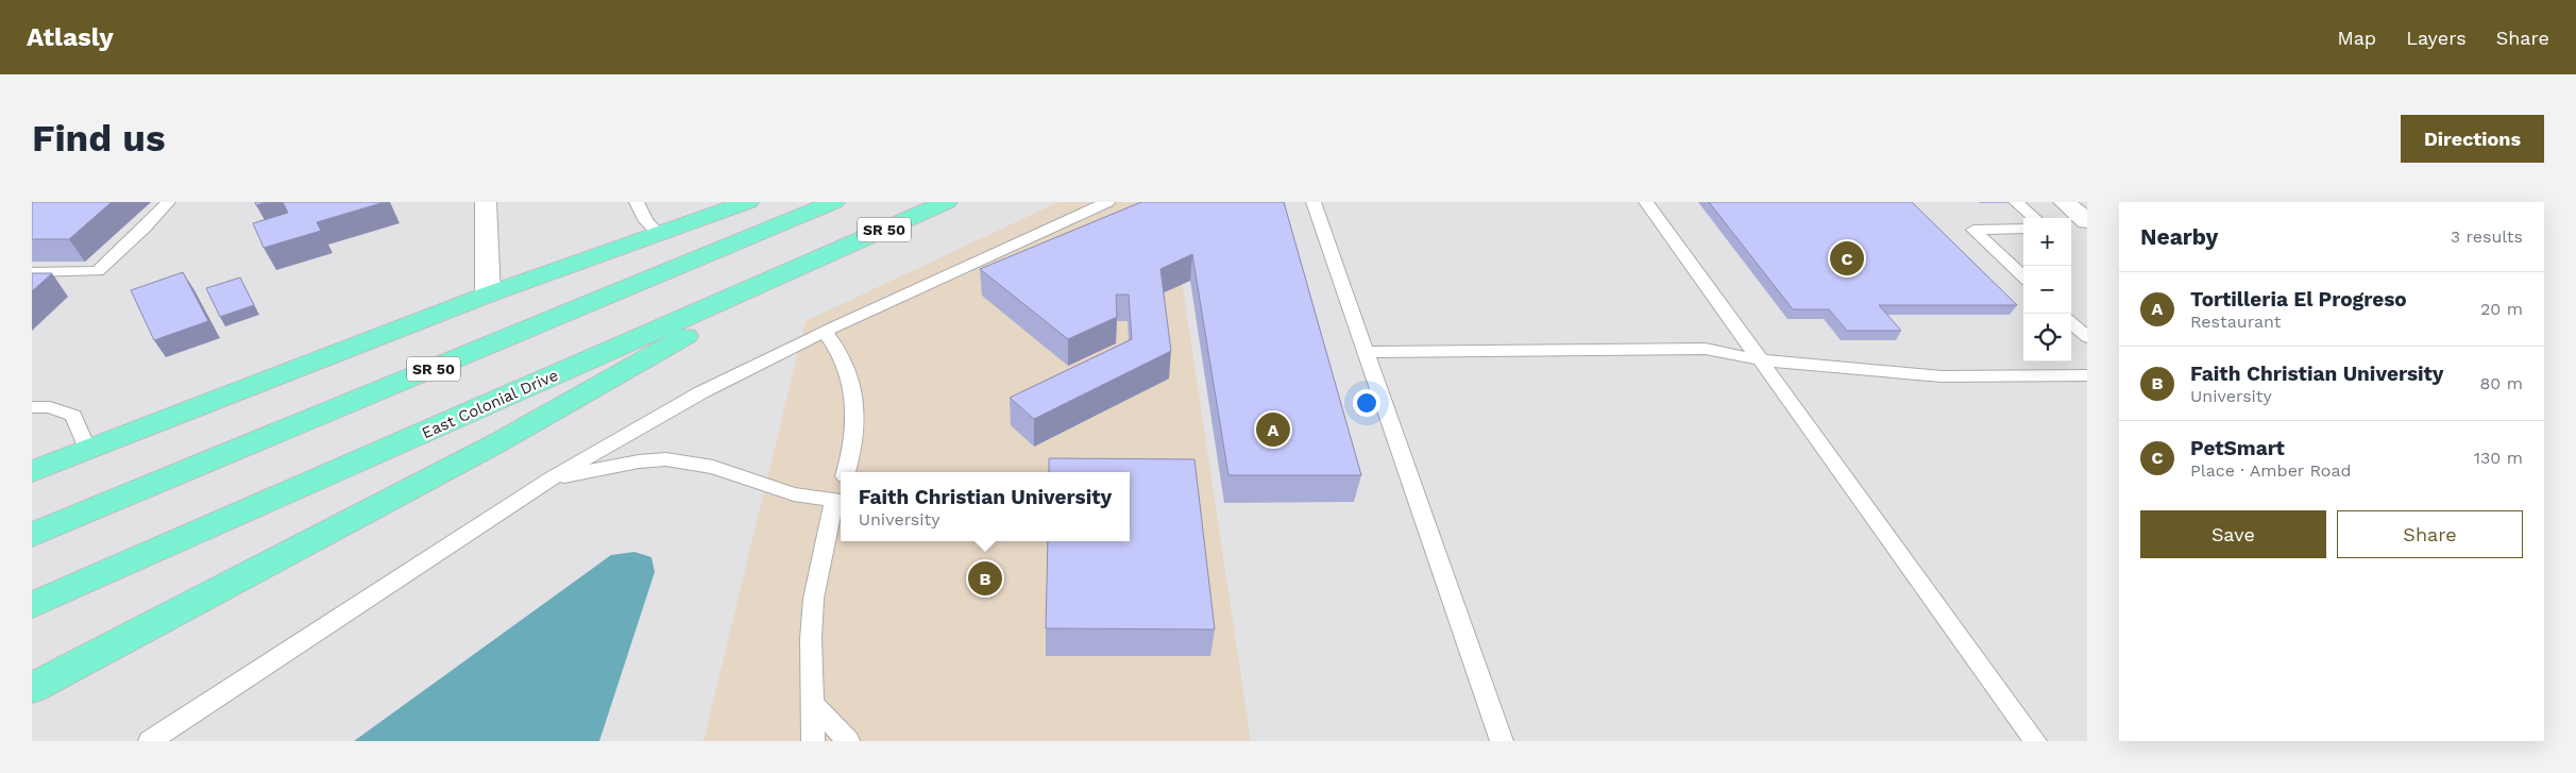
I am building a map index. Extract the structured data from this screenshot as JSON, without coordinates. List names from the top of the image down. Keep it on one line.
{"streets":{"highway":["SR 50","East Colonial Drive"]},"page":{"header":"Atlasly","nav":["Map","Layers","Share"],"buttons":["Directions",["Save","Share"]],"title":"Find us","heading":["Nearby","3 results"],"map_buttons":["+","−"],"pins":["C","A","B"],"list":[{"mark":"A","name":"Tortilleria El Progreso","note":"Restaurant","value":"20 m"},{"mark":"B","name":"Faith Christian University","note":"University","value":"80 m"},{"mark":"C","name":"PetSmart","note":"Place · Amber Road","value":"130 m"}],"popup":["Faith Christian University","University"]}}
